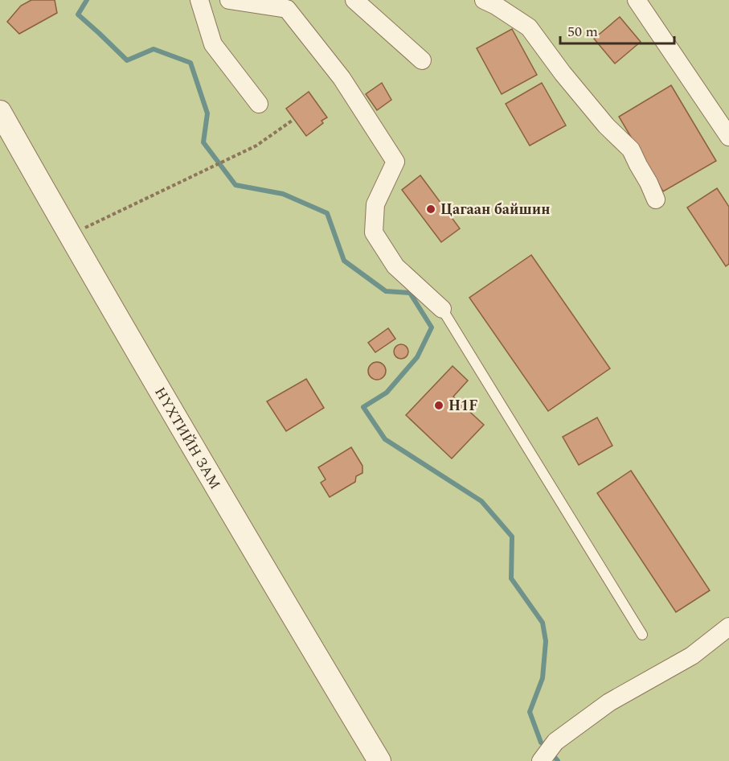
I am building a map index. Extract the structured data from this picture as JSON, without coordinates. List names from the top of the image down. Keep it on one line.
{"streets":{"street":["НҮХТИЙН ЗАМ"]},"places":["Цагаан байшин","H1F"],"scale_bar":"50 m"}
